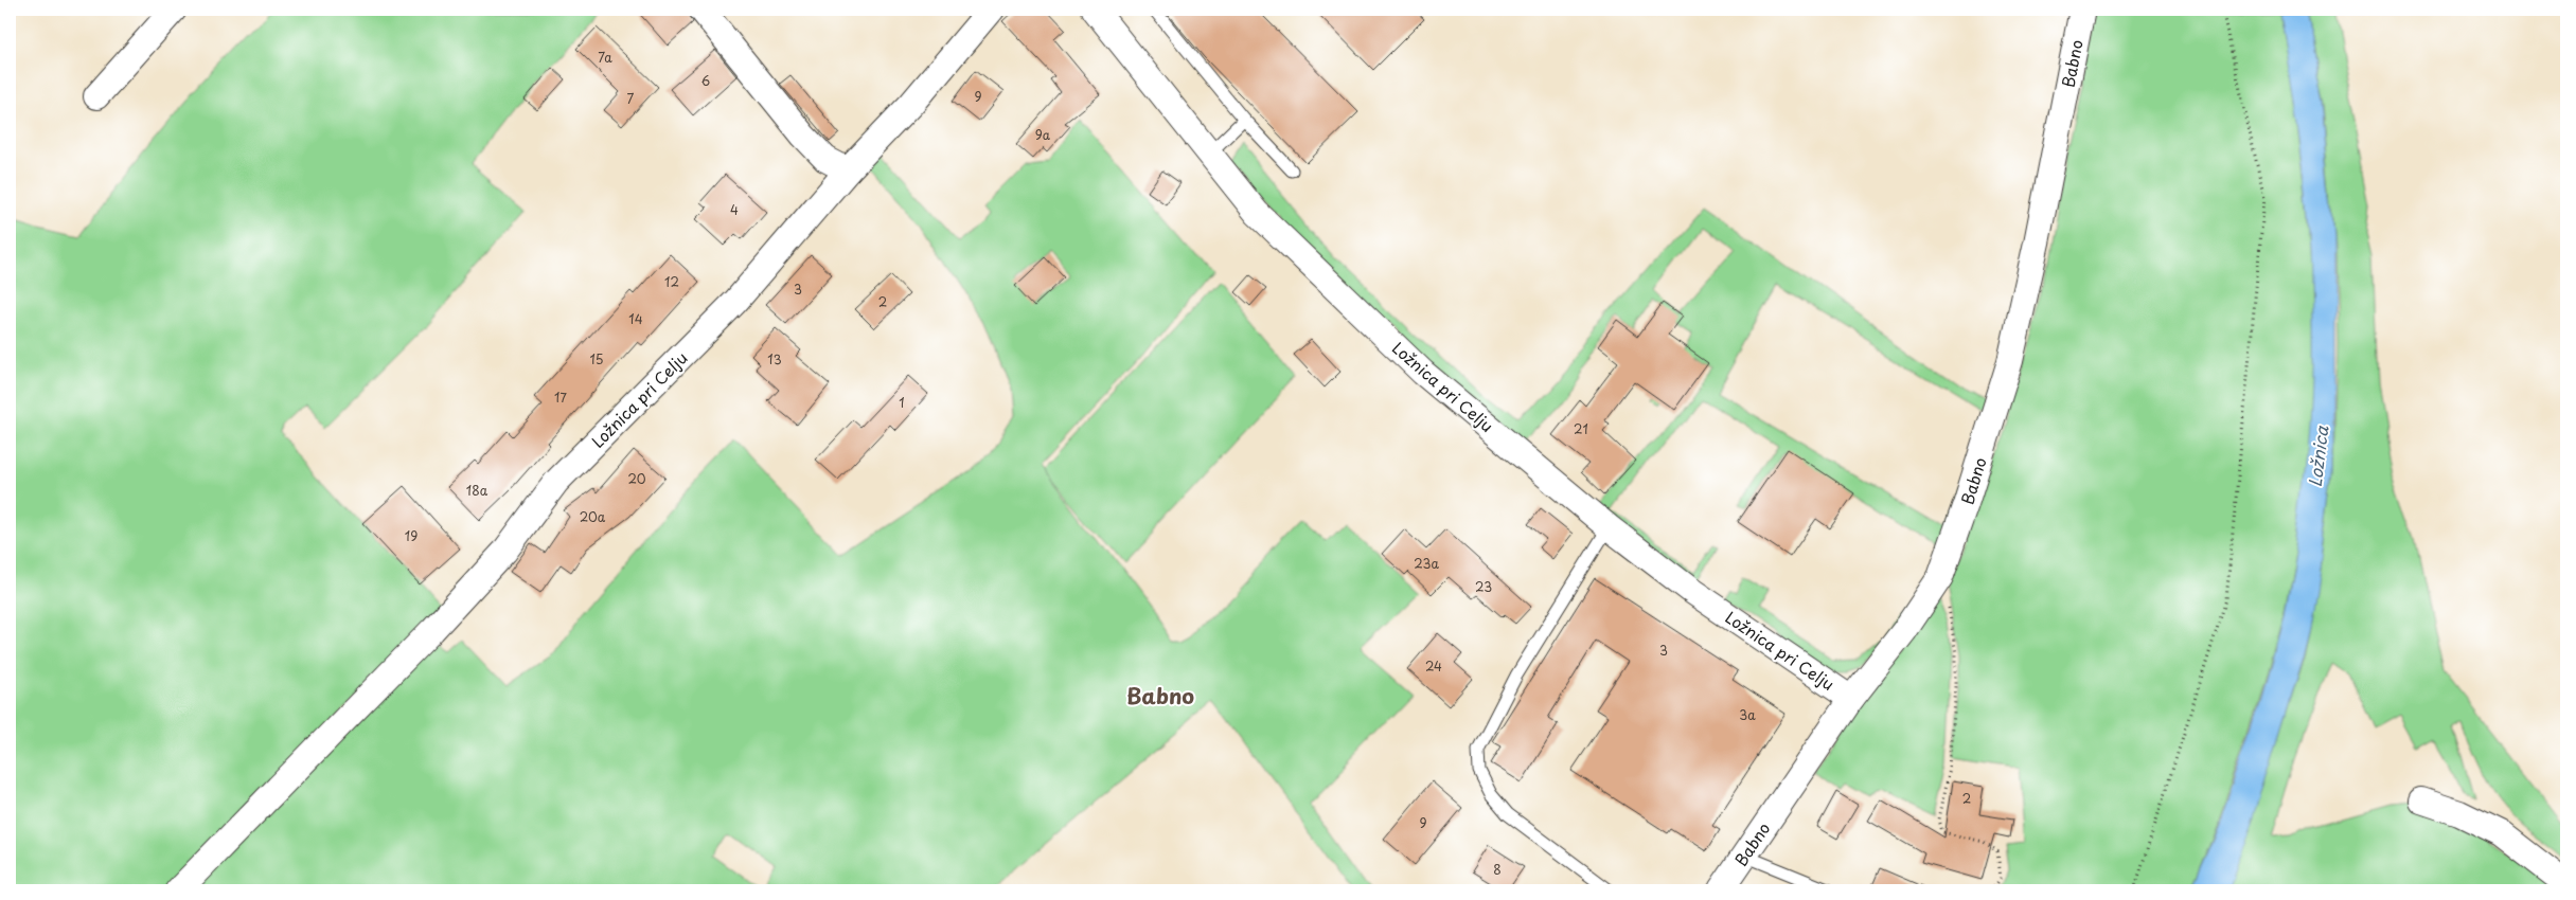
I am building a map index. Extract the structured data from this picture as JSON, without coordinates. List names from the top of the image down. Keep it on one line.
{"streets":{"street":["Babno","Ložnica pri Celju"]},"crossings":[["Babno","Ložnica pri Celju"]],"districts":["Babno"],"water":["Ložnica"],"house_numbers":["7a","6","9","7","9a","4","12","3","2","14","15","13","17","1","21","20","18a","20a","19","23a","23","3","24","3a","2","9","8"]}
